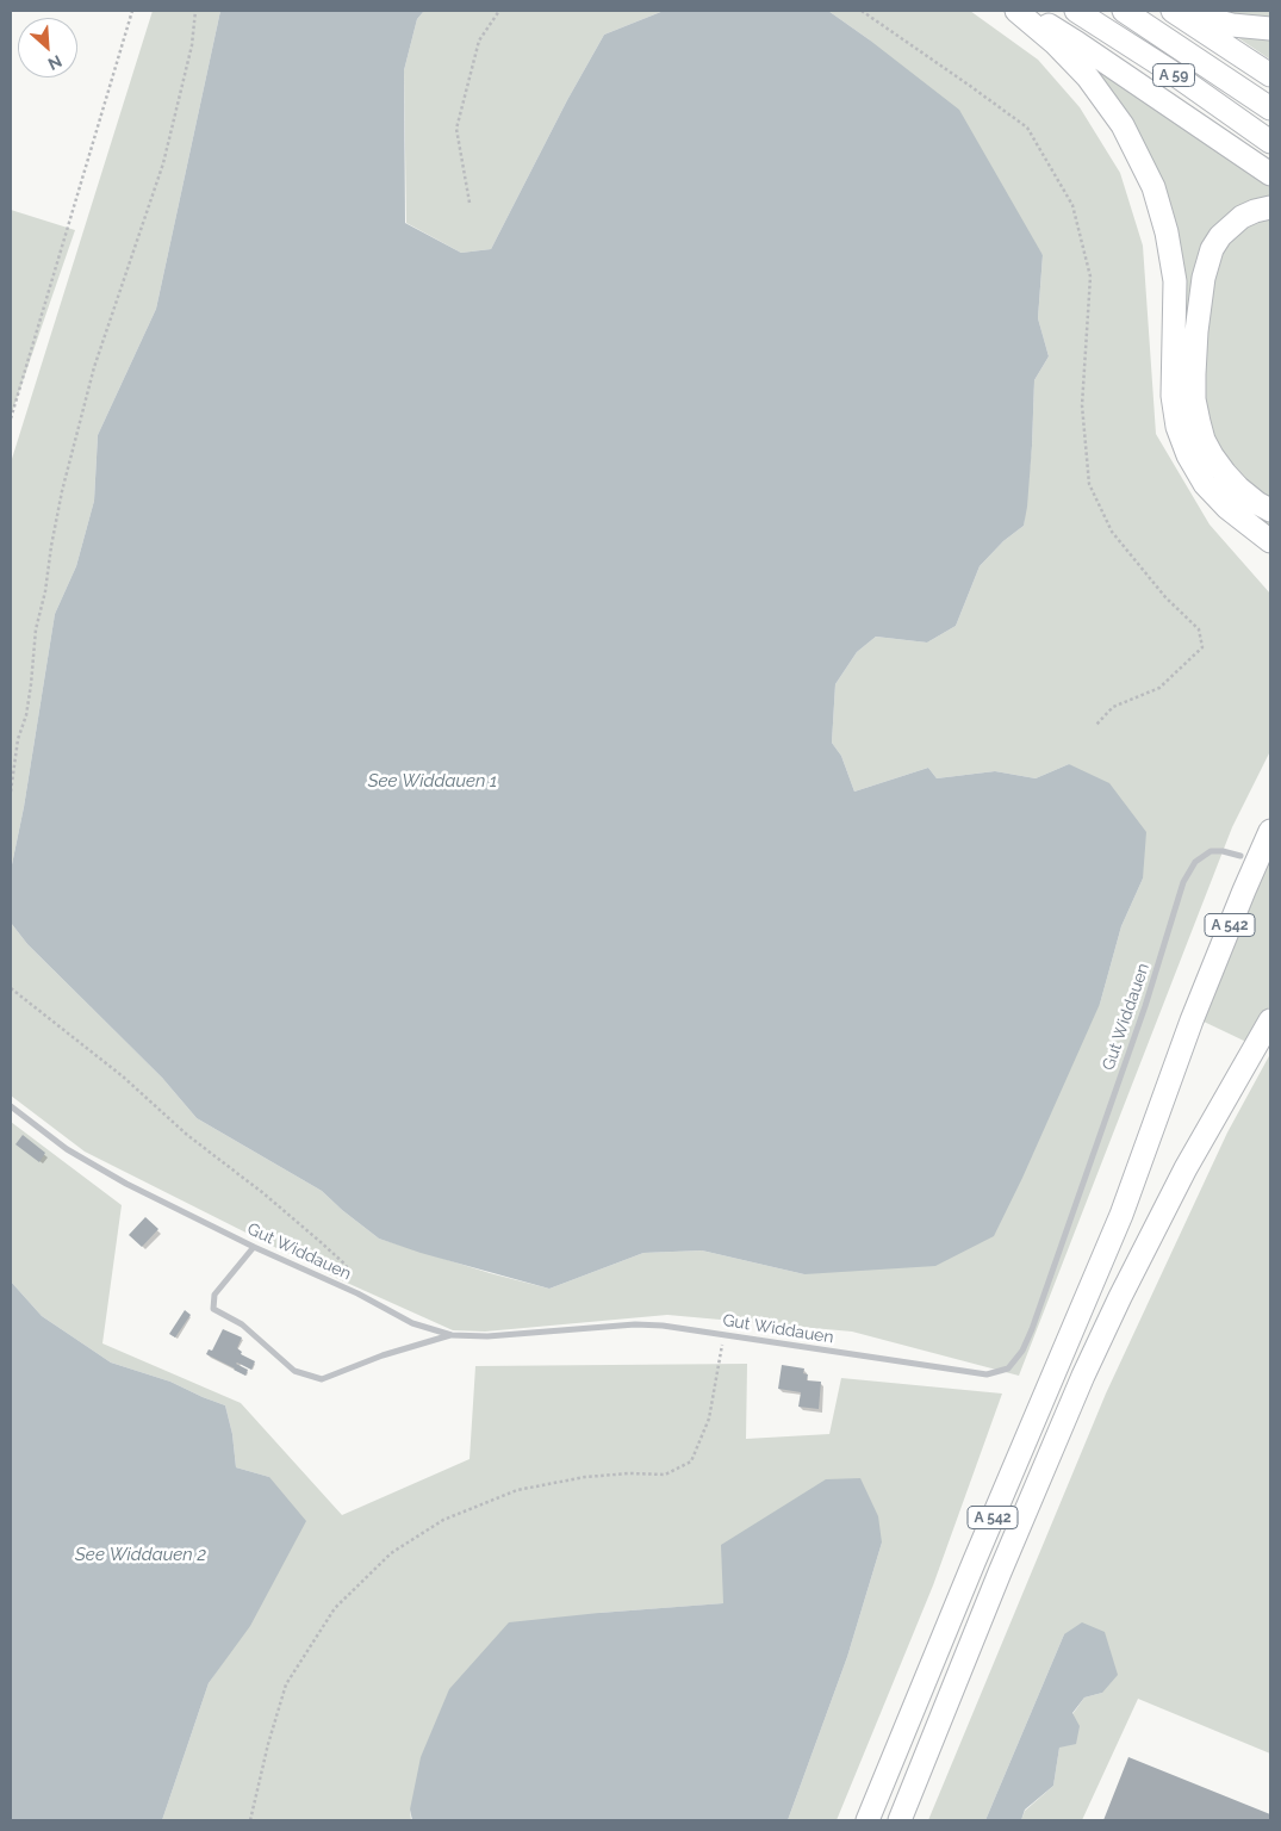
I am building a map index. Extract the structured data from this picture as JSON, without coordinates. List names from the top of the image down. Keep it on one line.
{"streets":{"highway":["A 59","A 542"],"lane":["Gut Widdauen"]},"water":["See Widdauen 1","See Widdauen 2"],"north":"bottom right"}
